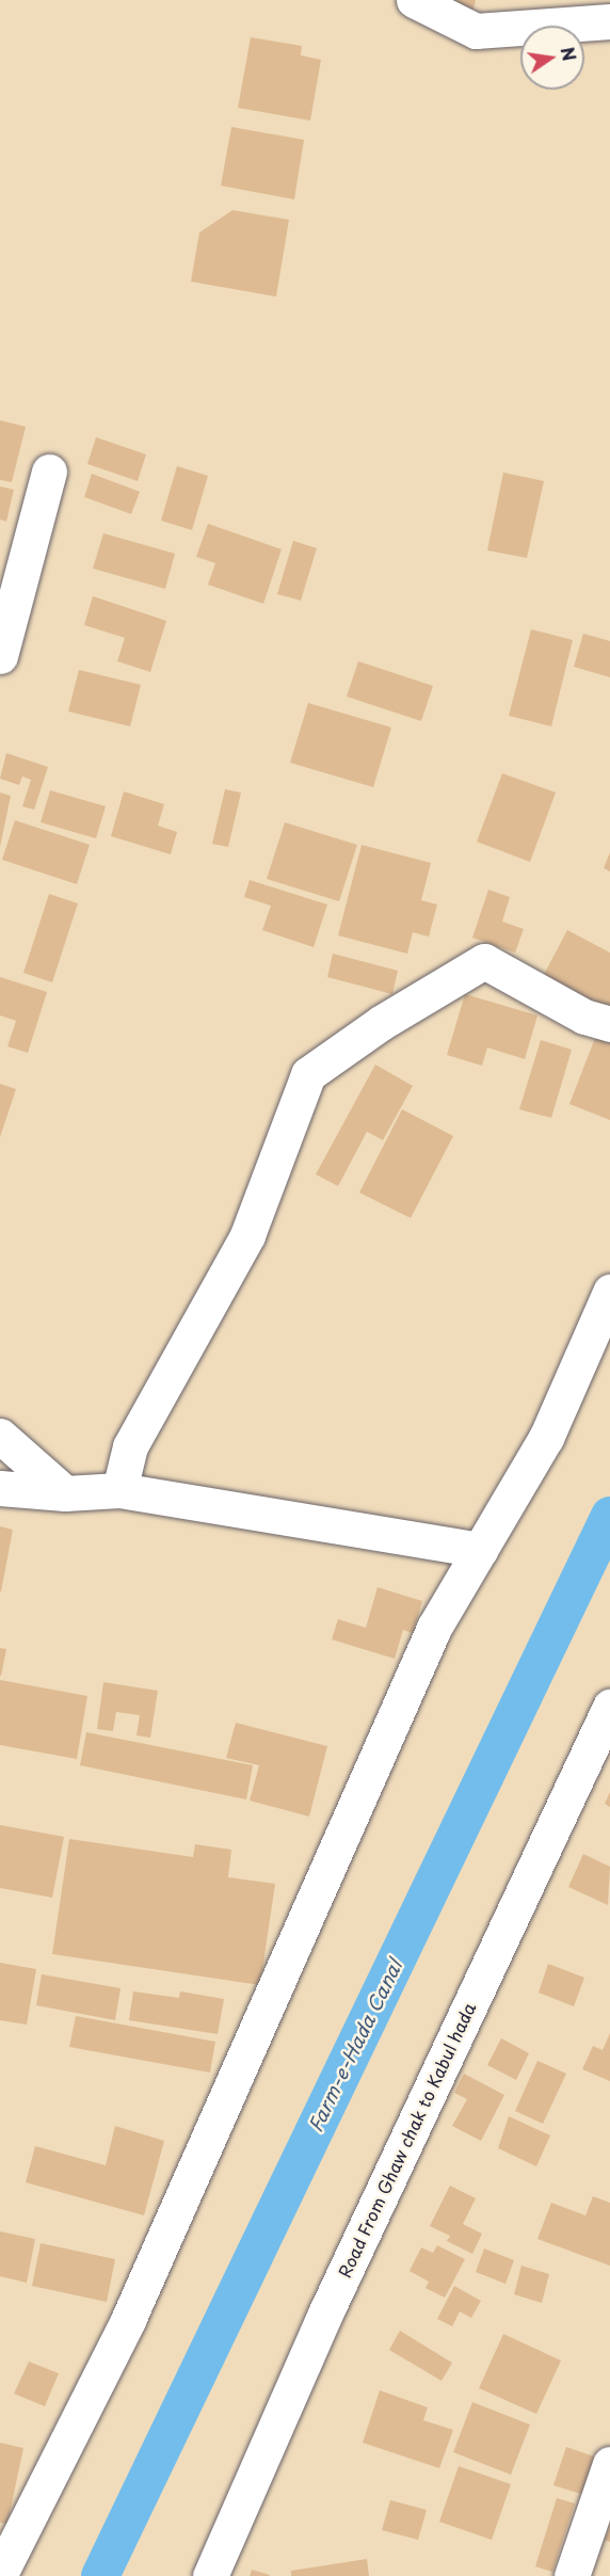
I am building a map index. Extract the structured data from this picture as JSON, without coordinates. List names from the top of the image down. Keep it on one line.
{"streets":{"street":["Road From Ghaw chak to Kabul hada"]},"water":["Farm-e-Hada Canal"],"north":"right"}
